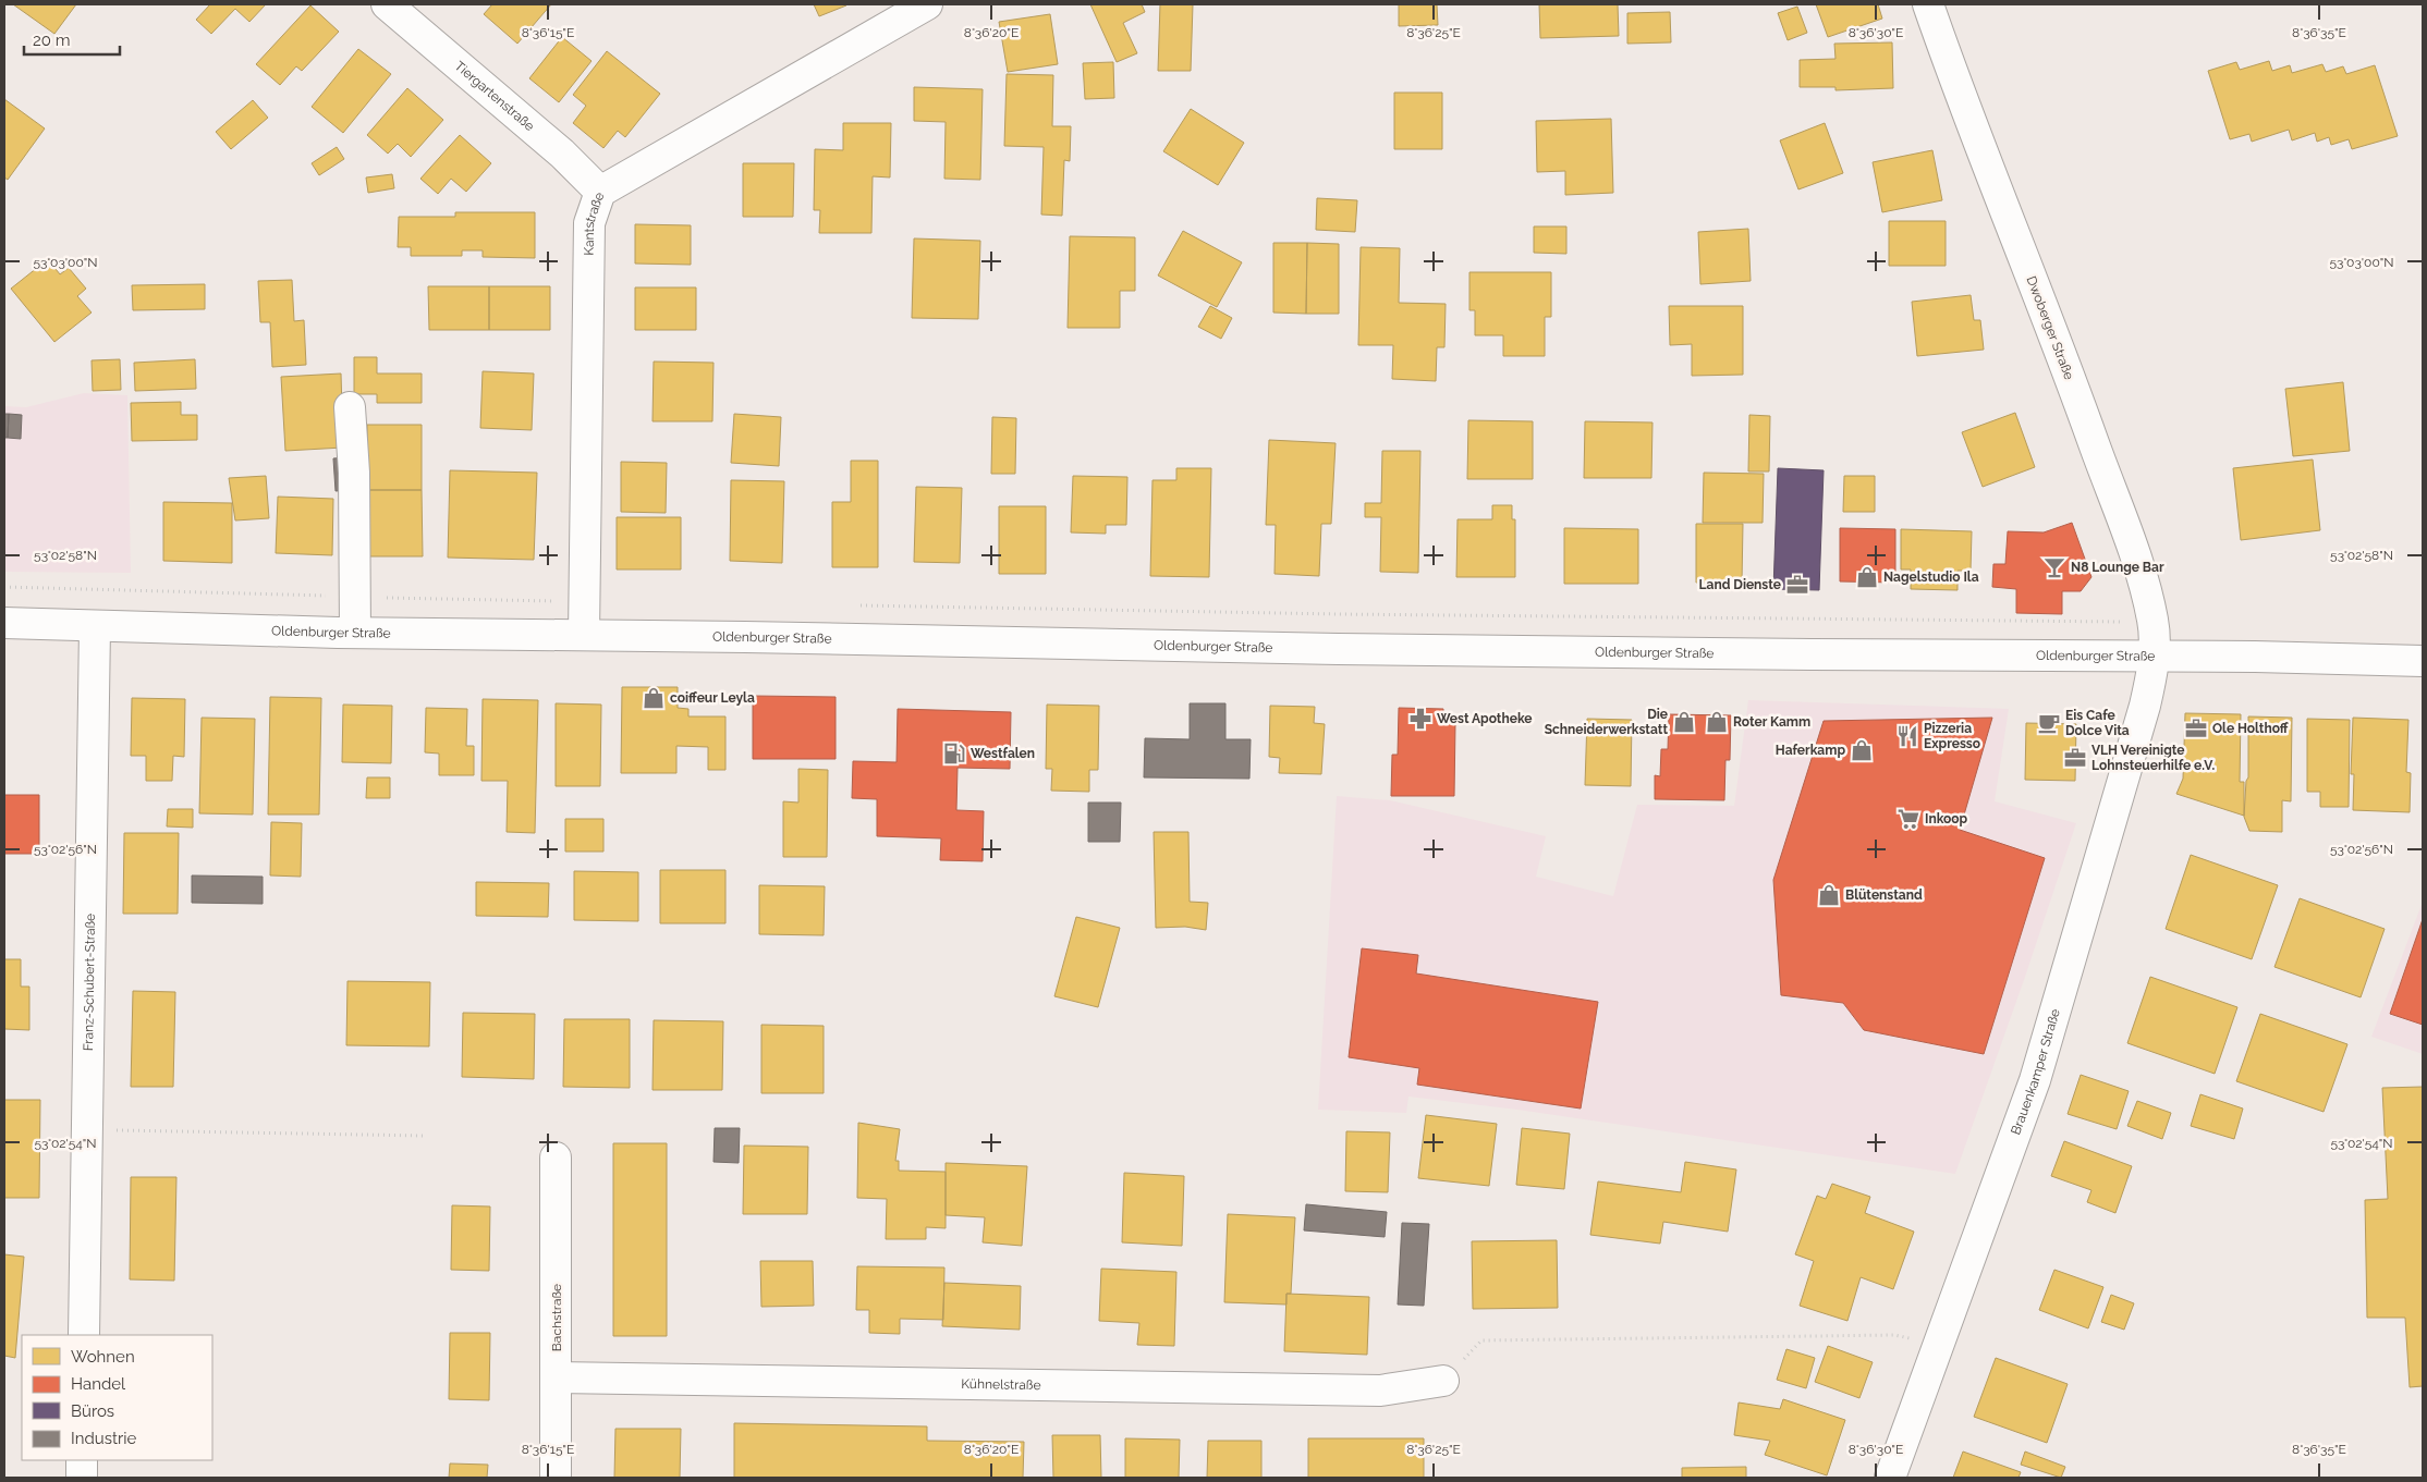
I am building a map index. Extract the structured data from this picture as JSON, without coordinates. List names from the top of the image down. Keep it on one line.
{"streets":{"street":["Tiergartenstraße","Kantstraße","Dwoberger Straße","Oldenburger Straße","Franz-Schubert-Straße","Brauenkamper Straße","Bachstraße","Kühnelstraße"]},"crossings":[["Tiergartenstraße","Kantstraße"],["Kantstraße","Oldenburger Straße"],["Dwoberger Straße","Oldenburger Straße"],["Dwoberger Straße","Brauenkamper Straße"],["Oldenburger Straße","Franz-Schubert-Straße"],["Oldenburger Straße","Brauenkamper Straße"],["Bachstraße","Kühnelstraße"]],"places":{"bar":["N8 Lounge Bar"],"shop":["Nagelstudio Ila","coiffeur Leyla","Die Schneiderwerkstatt","Roter Kamm","Haferkamp","Blütenstand"],"office":["Land Dienste","Ole Holthoff","VLH Vereinigte Lohnsteuerhilfe e.V."],"pharmacy":["West Apotheke"],"cafe":["Eis Cafe Dolce Vita"],"restaurant":["Pizzeria Expresso"],"fuel station":["Westfalen"],"supermarket":["Inkoop"]},"legend":["Wohnen","Handel","Büros","Industrie"],"scale_bar":"20 m","coordinates":["8°36'15\"E","8°36'20\"E","8°36'25\"E","8°36'30\"E","8°36'35\"E","53°03'00\"N","53°02'58\"N","53°02'56\"N","53°02'54\"N"]}
